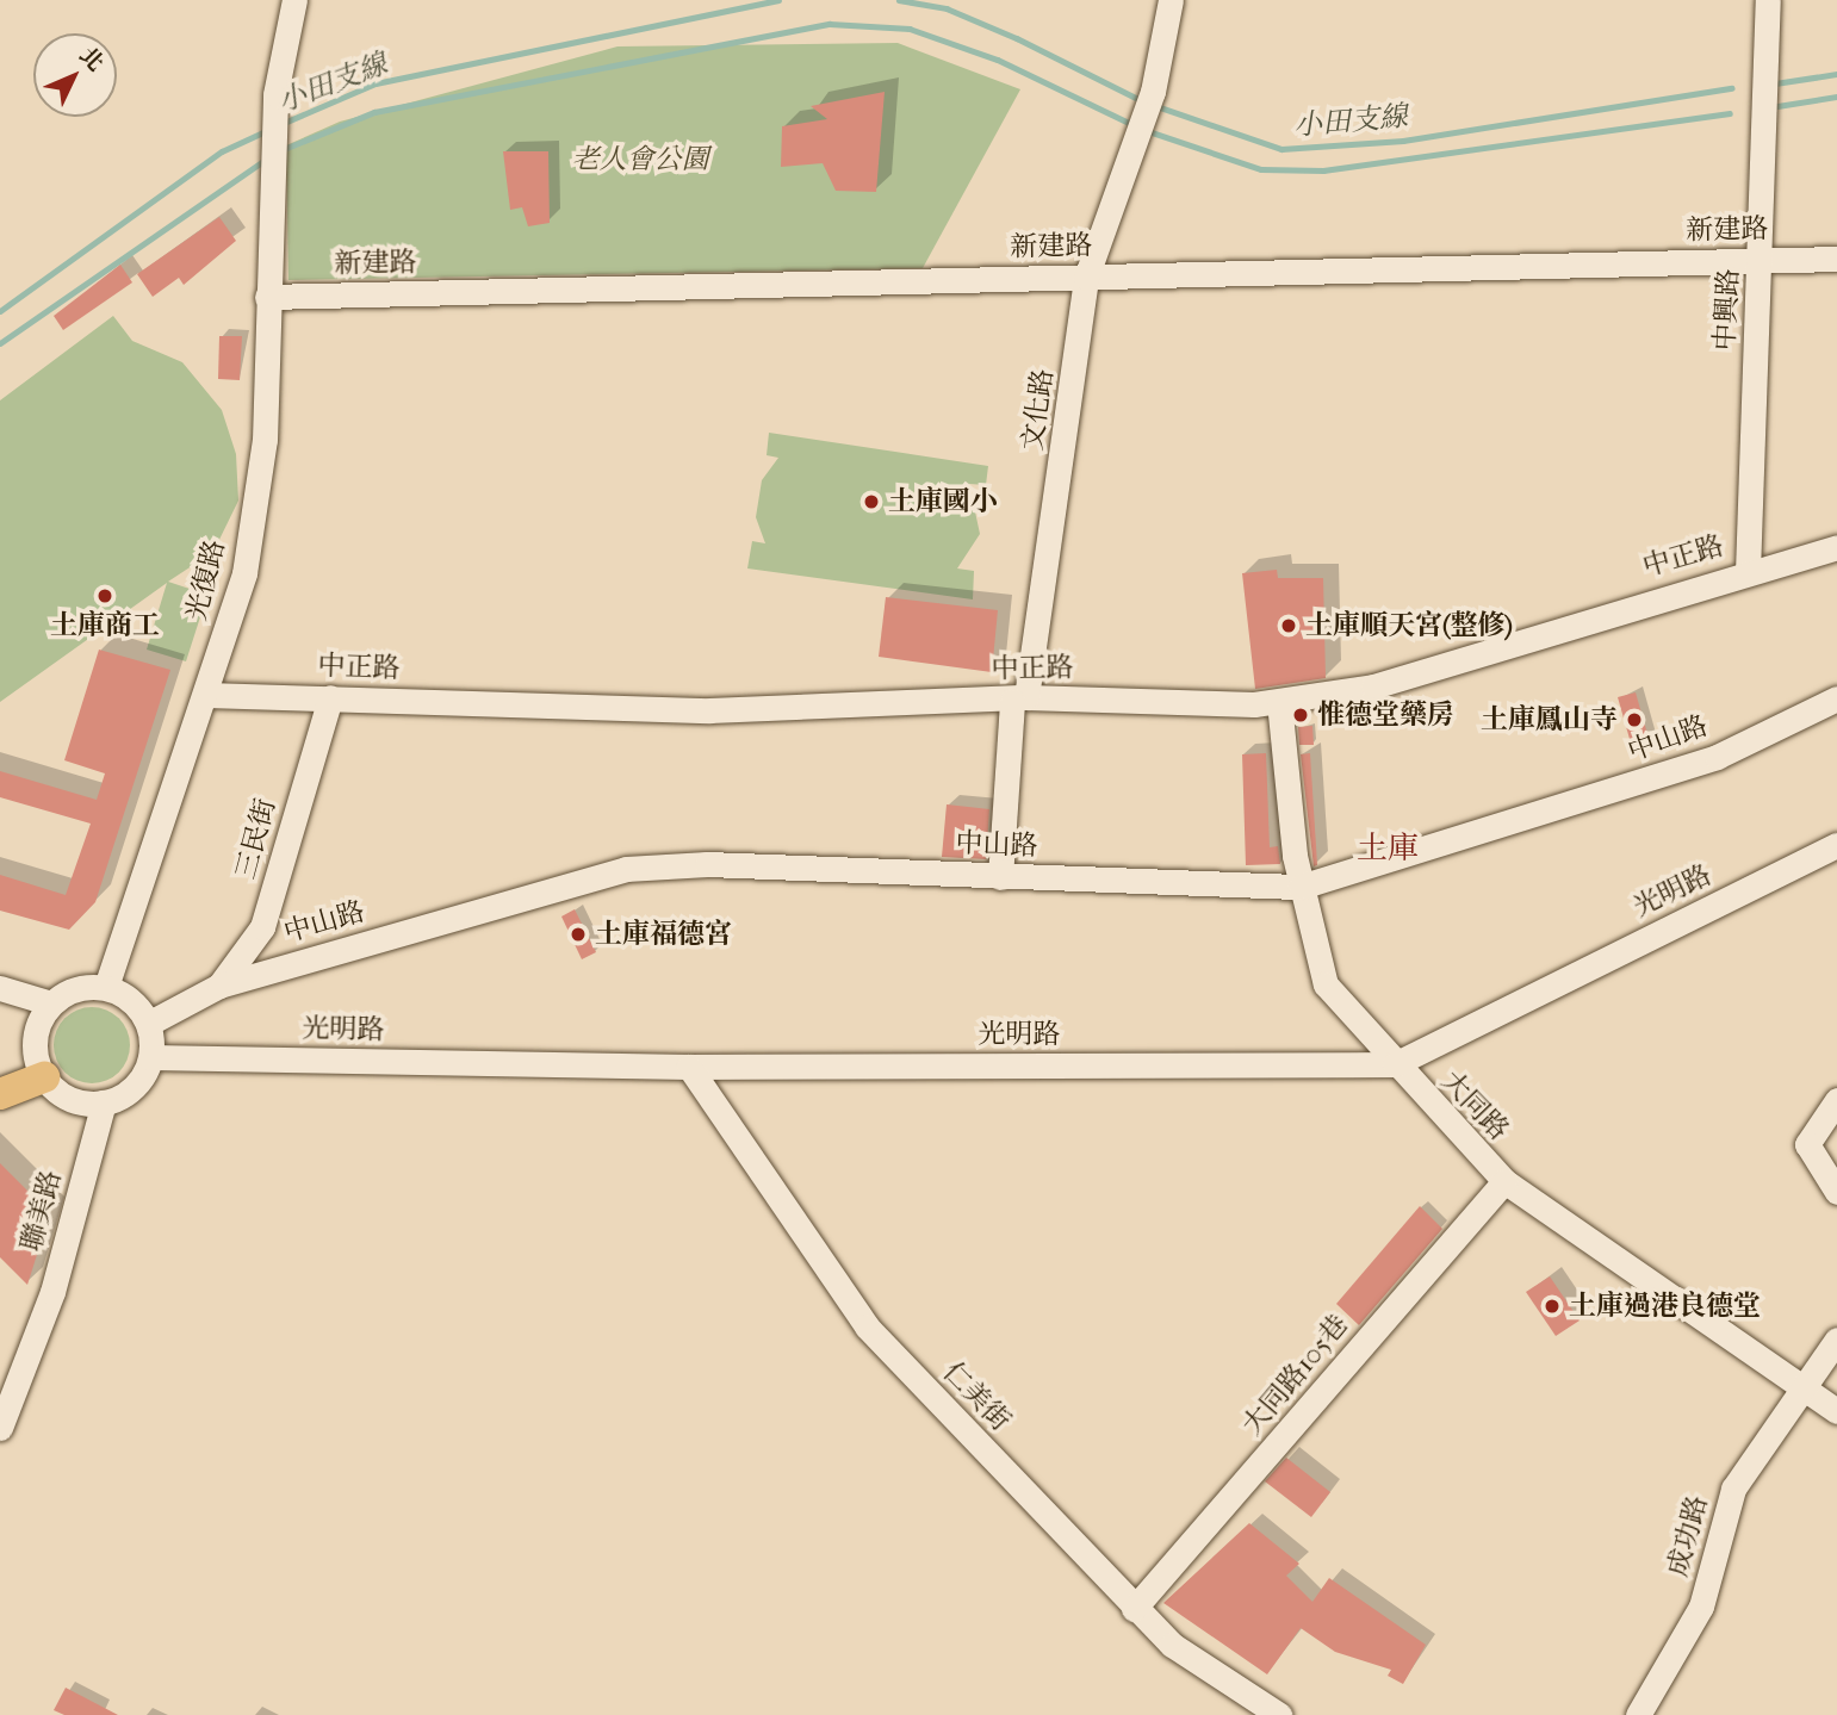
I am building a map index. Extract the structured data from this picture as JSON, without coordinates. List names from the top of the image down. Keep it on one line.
{"streets":{"street":["新建路","中興路","文化路","中正路","光復路","中山路","三民街","光明路","大同路","聯美路","大同路105巷","仁美街","成功路"]},"crossings":[["新建路","中興路"],["新建路","文化路"],["新建路","光復路"],["中興路","中正路"],["文化路","中正路"],["文化路","中山路"],["中正路","光復路"],["中正路","三民街"],["中正路","大同路"],["光復路","中山路"],["光復路","光明路"],["光復路","聯美路"],["中山路","三民街"],["中山路","光明路"],["中山路","大同路"],["中山路","聯美路"],["光明路","大同路"],["光明路","聯美路"],["光明路","仁美街"],["大同路","大同路105巷"],["大同路","成功路"],["大同路105巷","仁美街"]],"districts":["土庫"],"water":["小田支線"],"parks":["老人會公園"],"places":["土庫國小","土庫商工","土庫順天宮(整修)","惟德堂藥房","土庫鳳山寺","土庫福德宮","土庫過港良德堂"],"north":"top right"}
